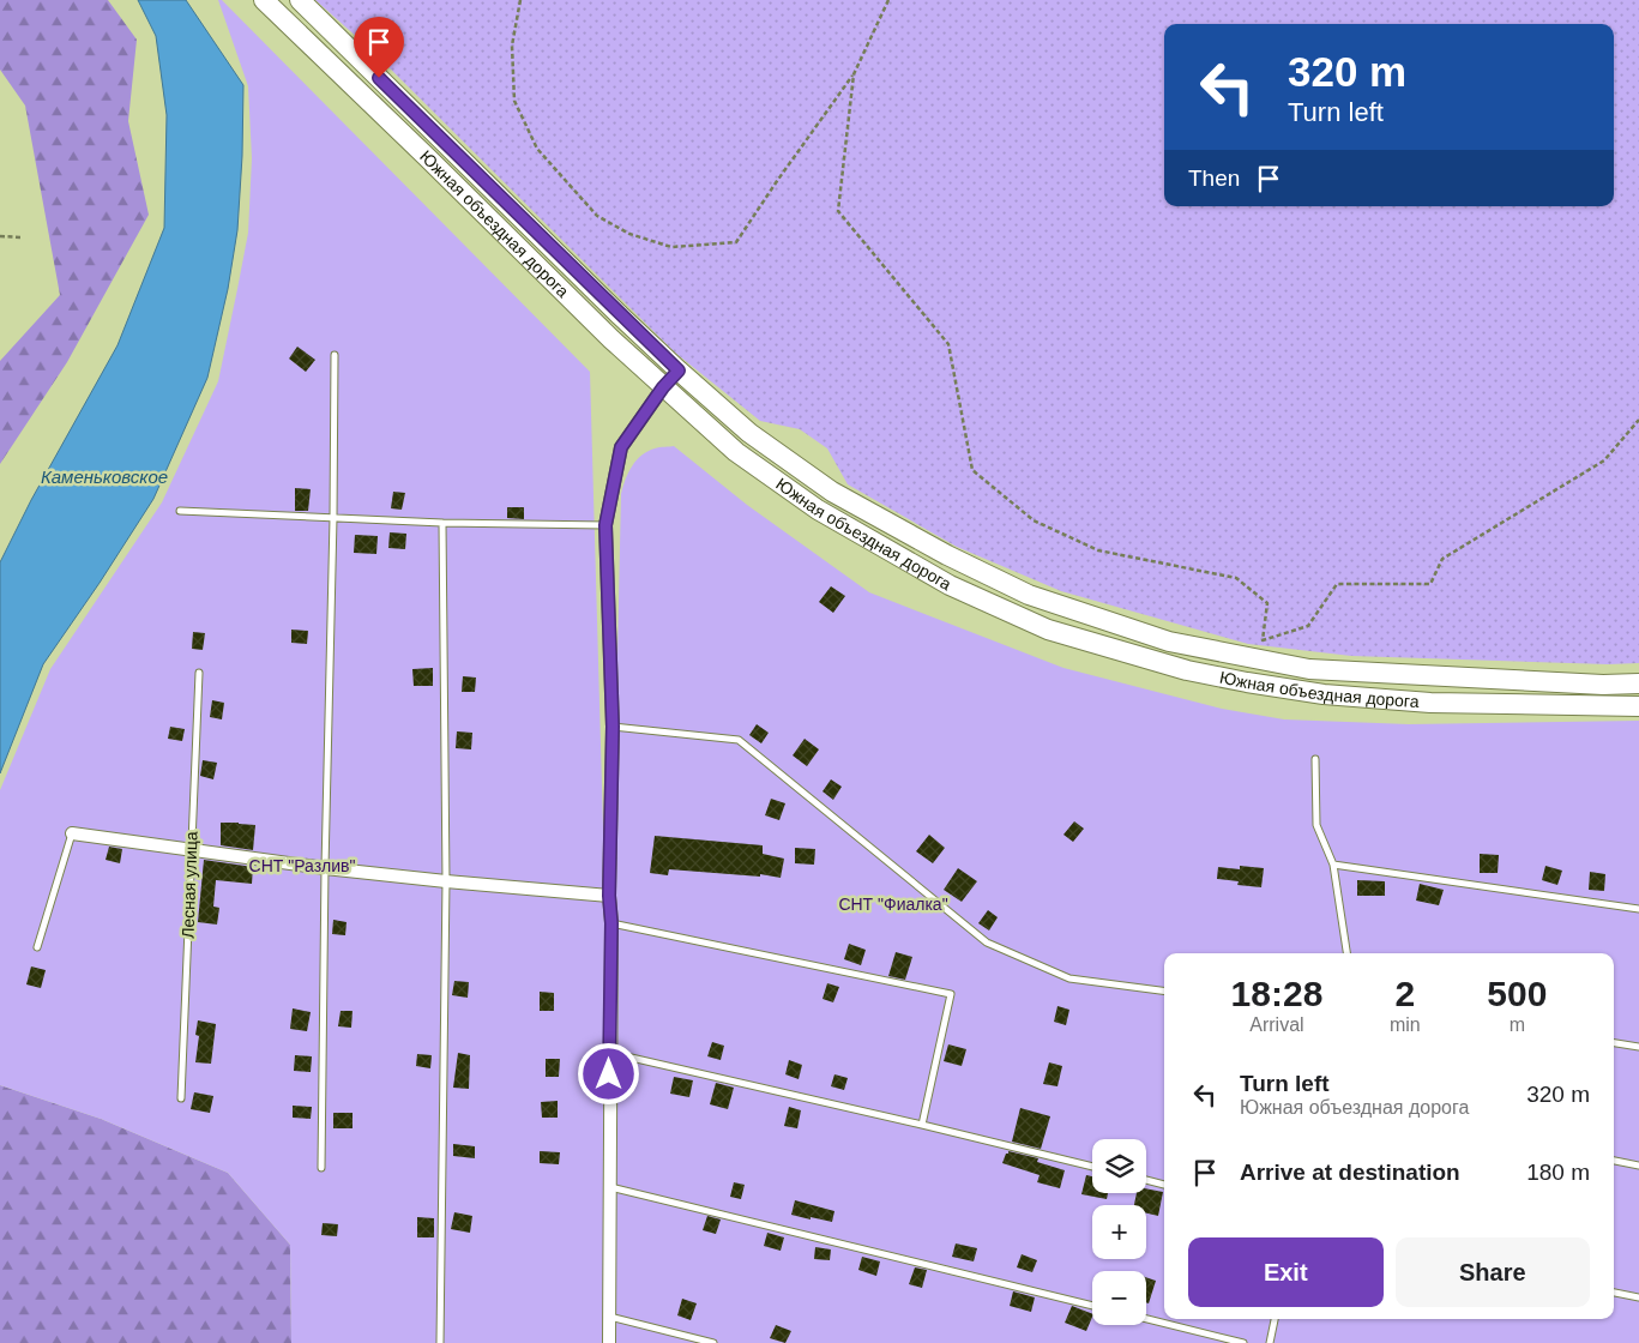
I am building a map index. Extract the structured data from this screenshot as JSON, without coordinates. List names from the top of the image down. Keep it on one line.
{"streets":{"main road":["Южная объездная дорога"],"lane":["Лесная улица"]},"water":["Каменьковское"],"parks":["СНТ \"Разлив\"","СНТ \"Фиалка\""],"page":{"turn":["320 m","Turn left"],"then":"Then","eta":["18:28","Arrival","2","min","500","m"],"list":[{"name":"Turn left","note":"Южная объездная дорога","value":"320 m"},{"name":"Arrive at destination","value":"180 m"}],"map_buttons":["+","−"],"buttons":["Exit","Share"]}}
